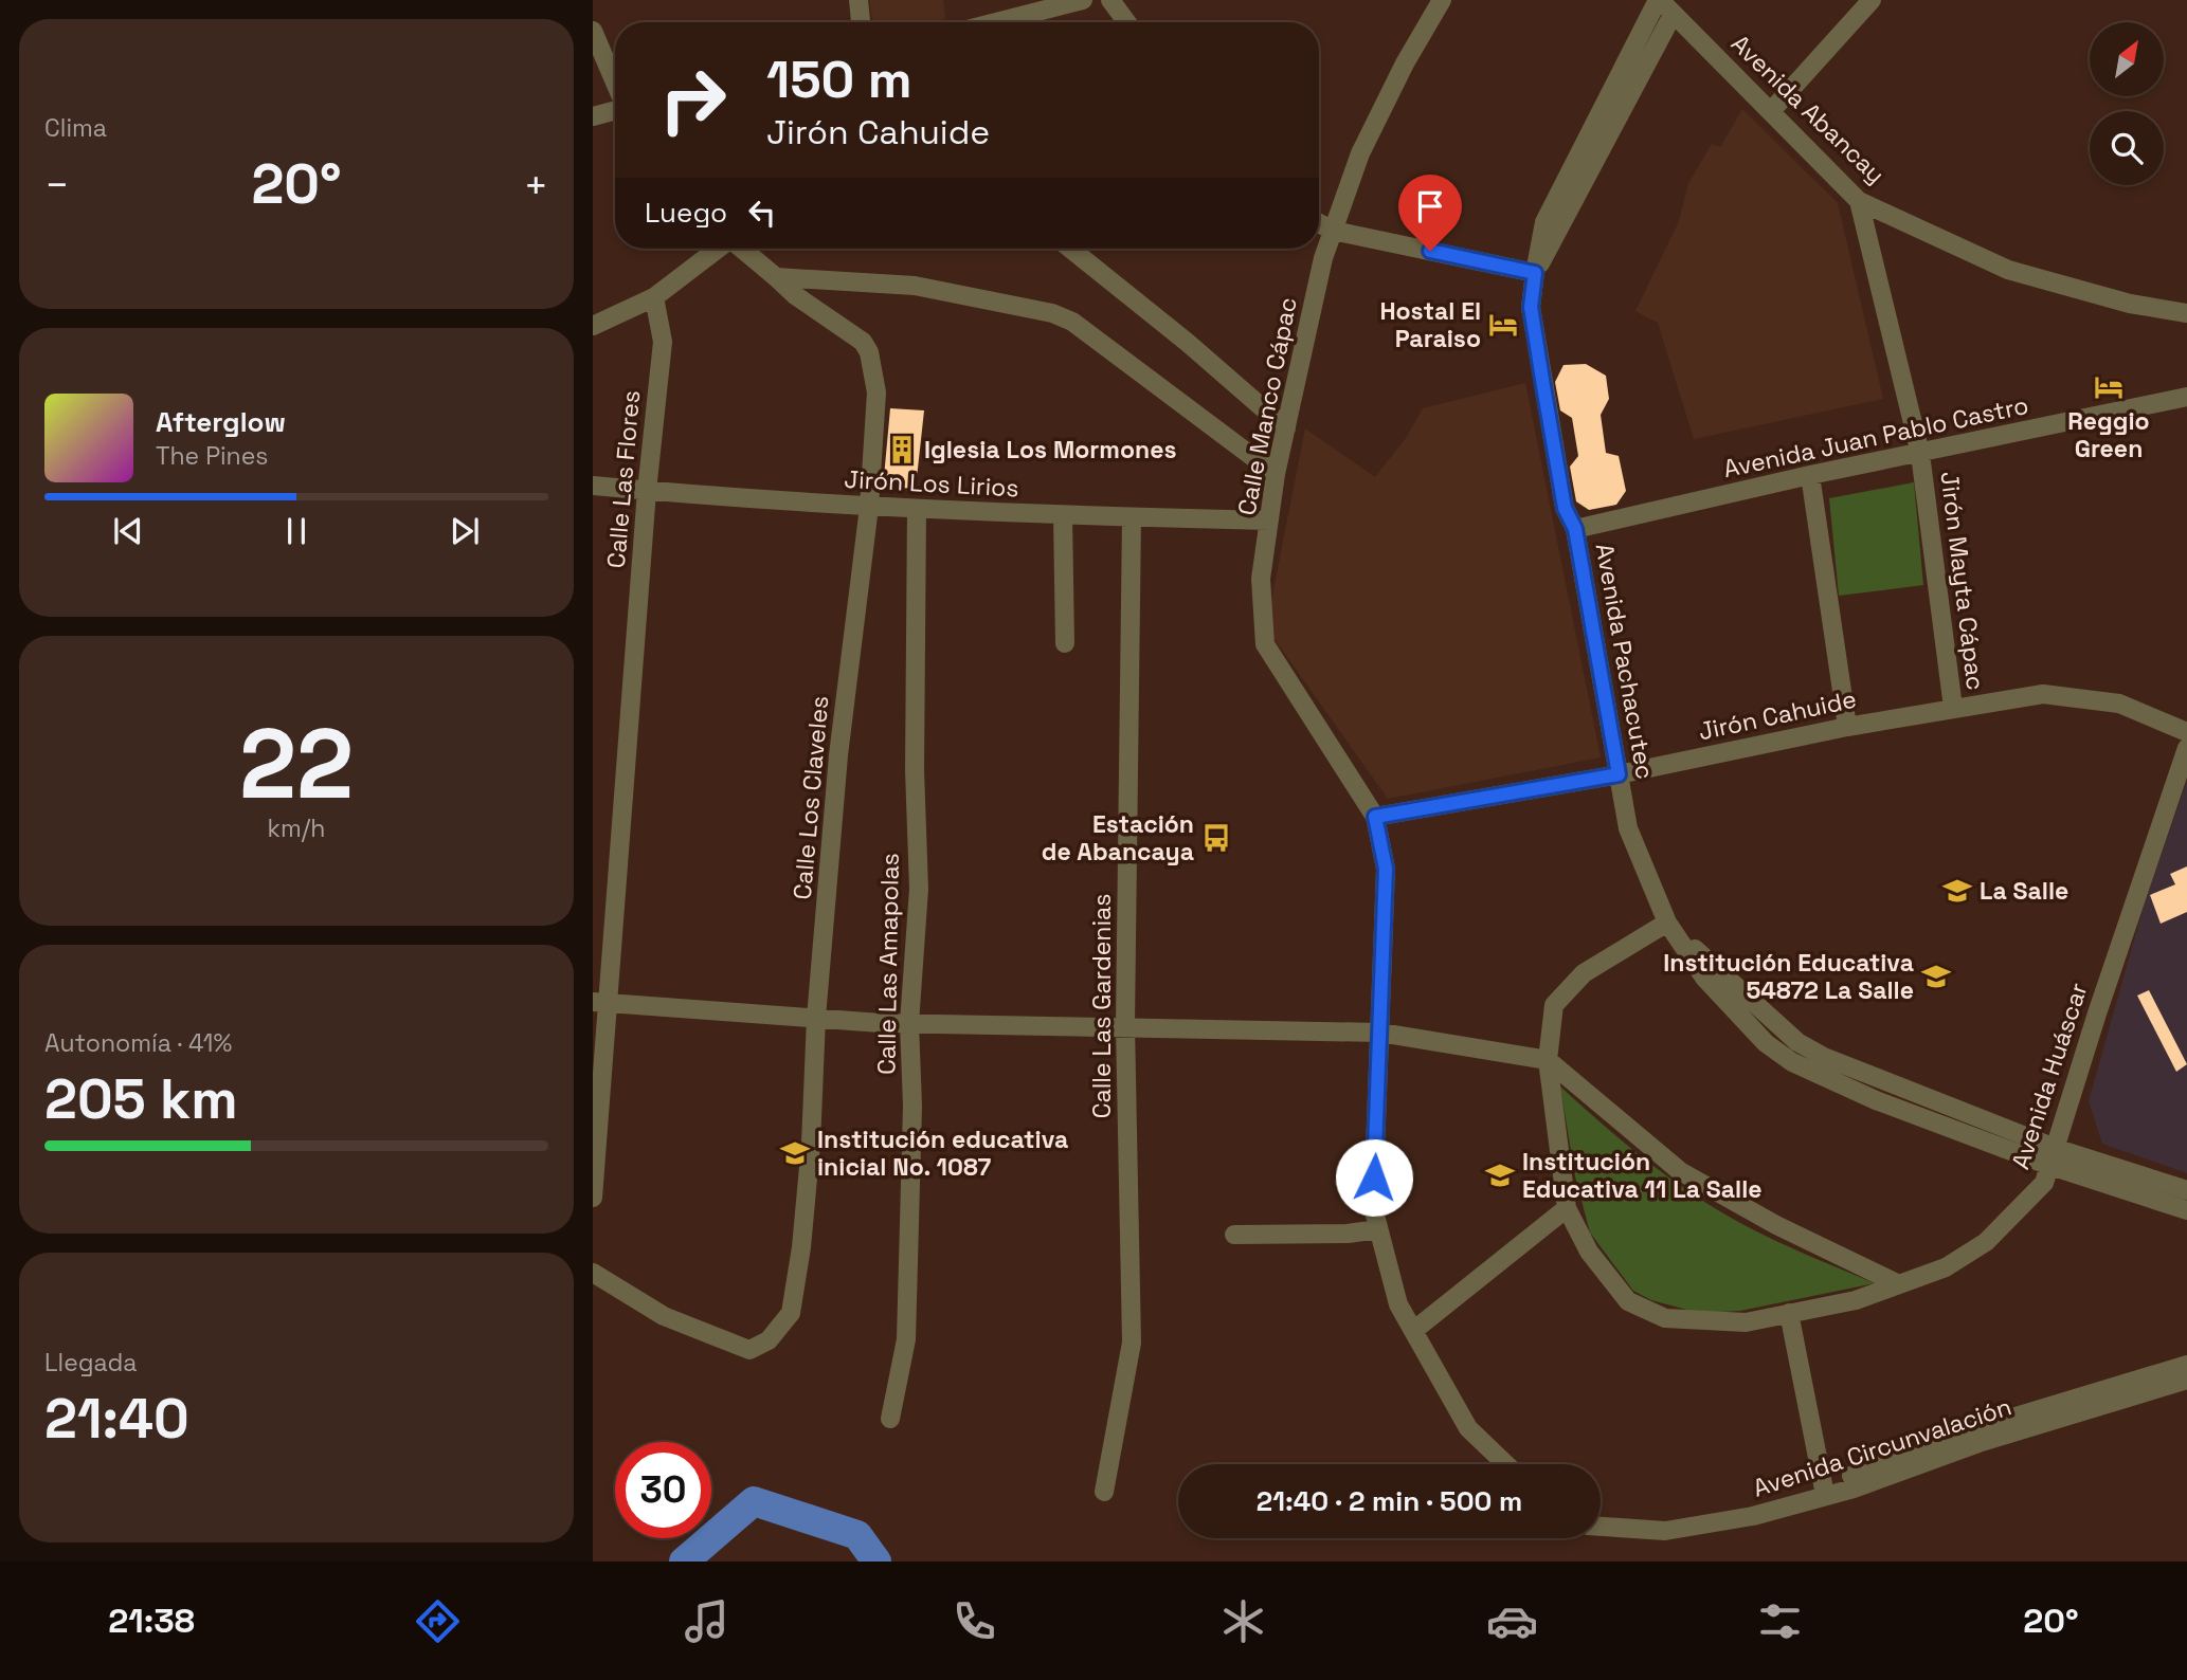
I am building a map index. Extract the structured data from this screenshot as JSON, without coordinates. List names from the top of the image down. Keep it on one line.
{"streets":{"street":["Avenida Abancay","Calle Manco Cápac","Avenida Juan Pablo Castro","Calle Las Flores","Jirón Los Lirios","Jirón Mayta Cápac","Avenida Pachacutec","Jirón Cahuide","Calle Los Claveles","Calle Las Amapolas","Calle Las Gardenias","Avenida Huáscar","Avenida Circunvalación"]},"crossings":[["Avenida Abancay","Jirón Mayta Cápac"],["Avenida Abancay","Avenida Pachacutec"],["Calle Manco Cápac","Jirón Los Lirios"],["Calle Manco Cápac","Jirón Cahuide"],["Avenida Juan Pablo Castro","Jirón Mayta Cápac"],["Avenida Juan Pablo Castro","Avenida Pachacutec"],["Calle Las Flores","Jirón Los Lirios"],["Jirón Los Lirios","Calle Los Claveles"],["Jirón Los Lirios","Calle Las Amapolas"],["Jirón Los Lirios","Calle Las Gardenias"],["Jirón Mayta Cápac","Jirón Cahuide"],["Avenida Pachacutec","Jirón Cahuide"],["Avenida Pachacutec","Avenida Huáscar"]],"places":{"hotel":["Hostal El Paraiso","Reggio Green"],"building":["Iglesia Los Mormones"],"bus stop":["Estación de Abancaya"],"school or university":["La Salle","Institución Educativa 54872 La Salle","Institución educativa inicial No. 1087","Institución Educativa 11 La Salle"]},"north":"top right","page":{"tile":["Clima",["22","km/h"],["Autonomía · 41%","205 km"],["Llegada","21:40"]],"turn":["150 m","Jirón Cahuide"],"heat":["−","20°","+"],"then":"Luego","song":["Afterglow","The Pines"],"limit":"30","trip":"21:40 · 2 min · 500 m","tabs":["21:38","20°"]}}
